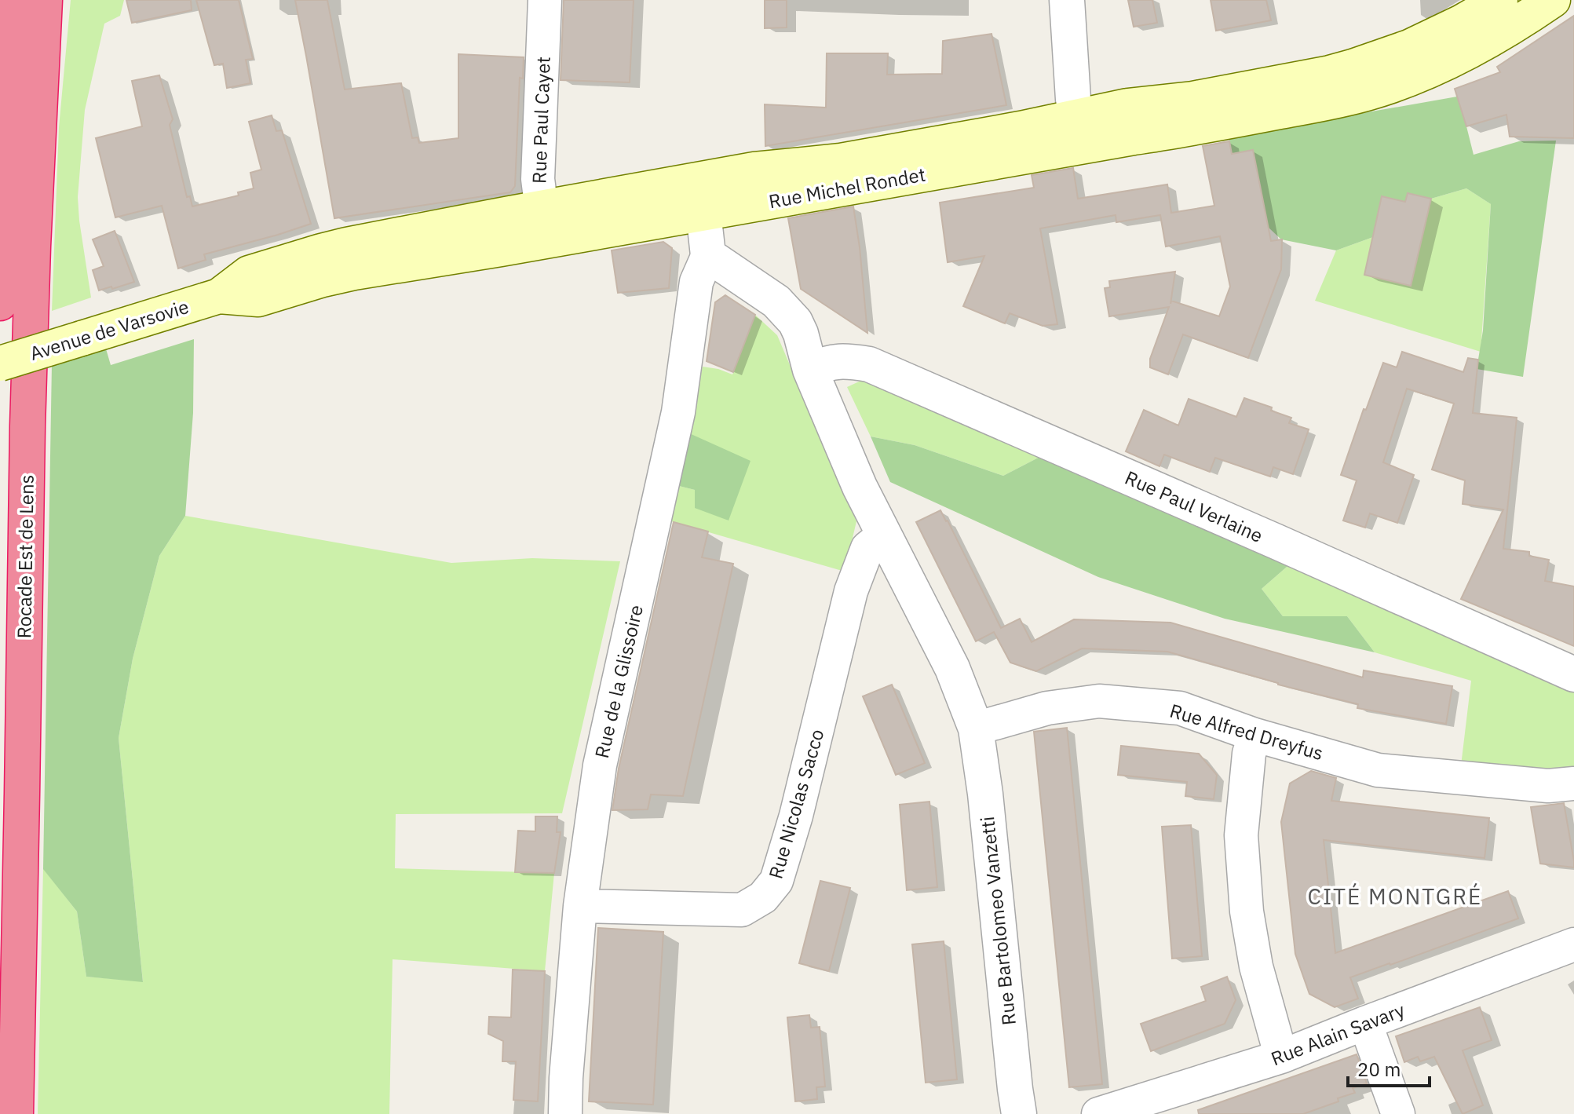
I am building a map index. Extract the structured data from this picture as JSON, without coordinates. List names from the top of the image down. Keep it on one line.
{"streets":{"highway":["Rocade Est de Lens"],"main road":["Rue Michel Rondet","Avenue de Varsovie"],"street":["Rue Paul Cayet","Rue Paul Verlaine","Rue de la Glissoire","Rue Alfred Dreyfus","Rue Nicolas Sacco","Rue Bartolomeo Vanzetti","Rue Alain Savary"]},"crossings":[["Rue Paul Cayet","Rue Michel Rondet"],["Rue Michel Rondet","Avenue de Varsovie"],["Rue de la Glissoire","Rue Nicolas Sacco"],["Rue Alfred Dreyfus","Rue Bartolomeo Vanzetti"]],"districts":["CITÉ MONTGRÉ"],"scale_bar":"20 m"}
